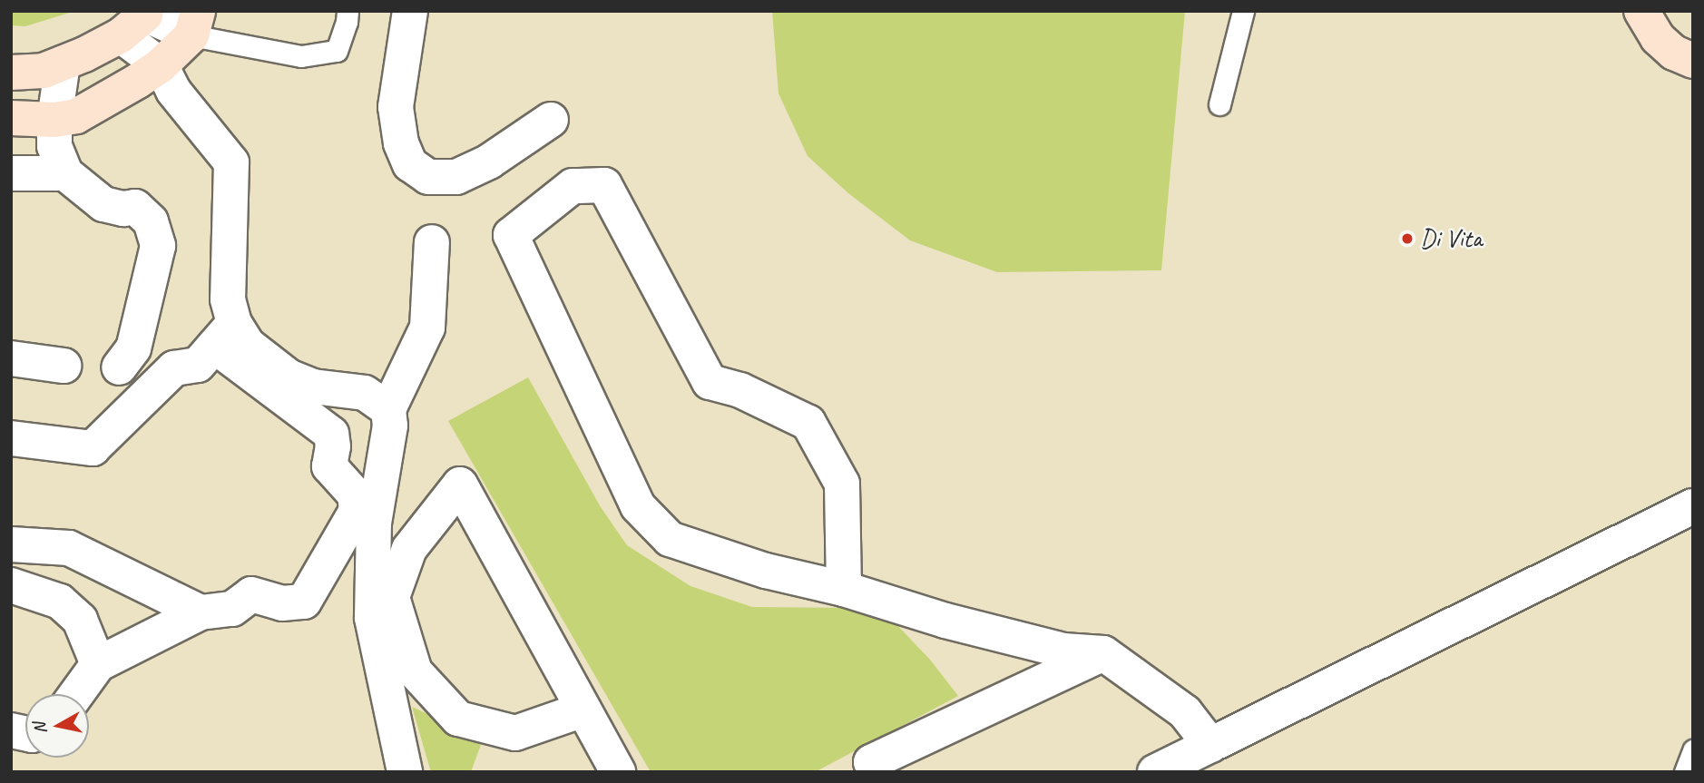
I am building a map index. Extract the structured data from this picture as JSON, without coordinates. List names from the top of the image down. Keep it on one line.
{"places":["Di Vita"],"north":"left"}
